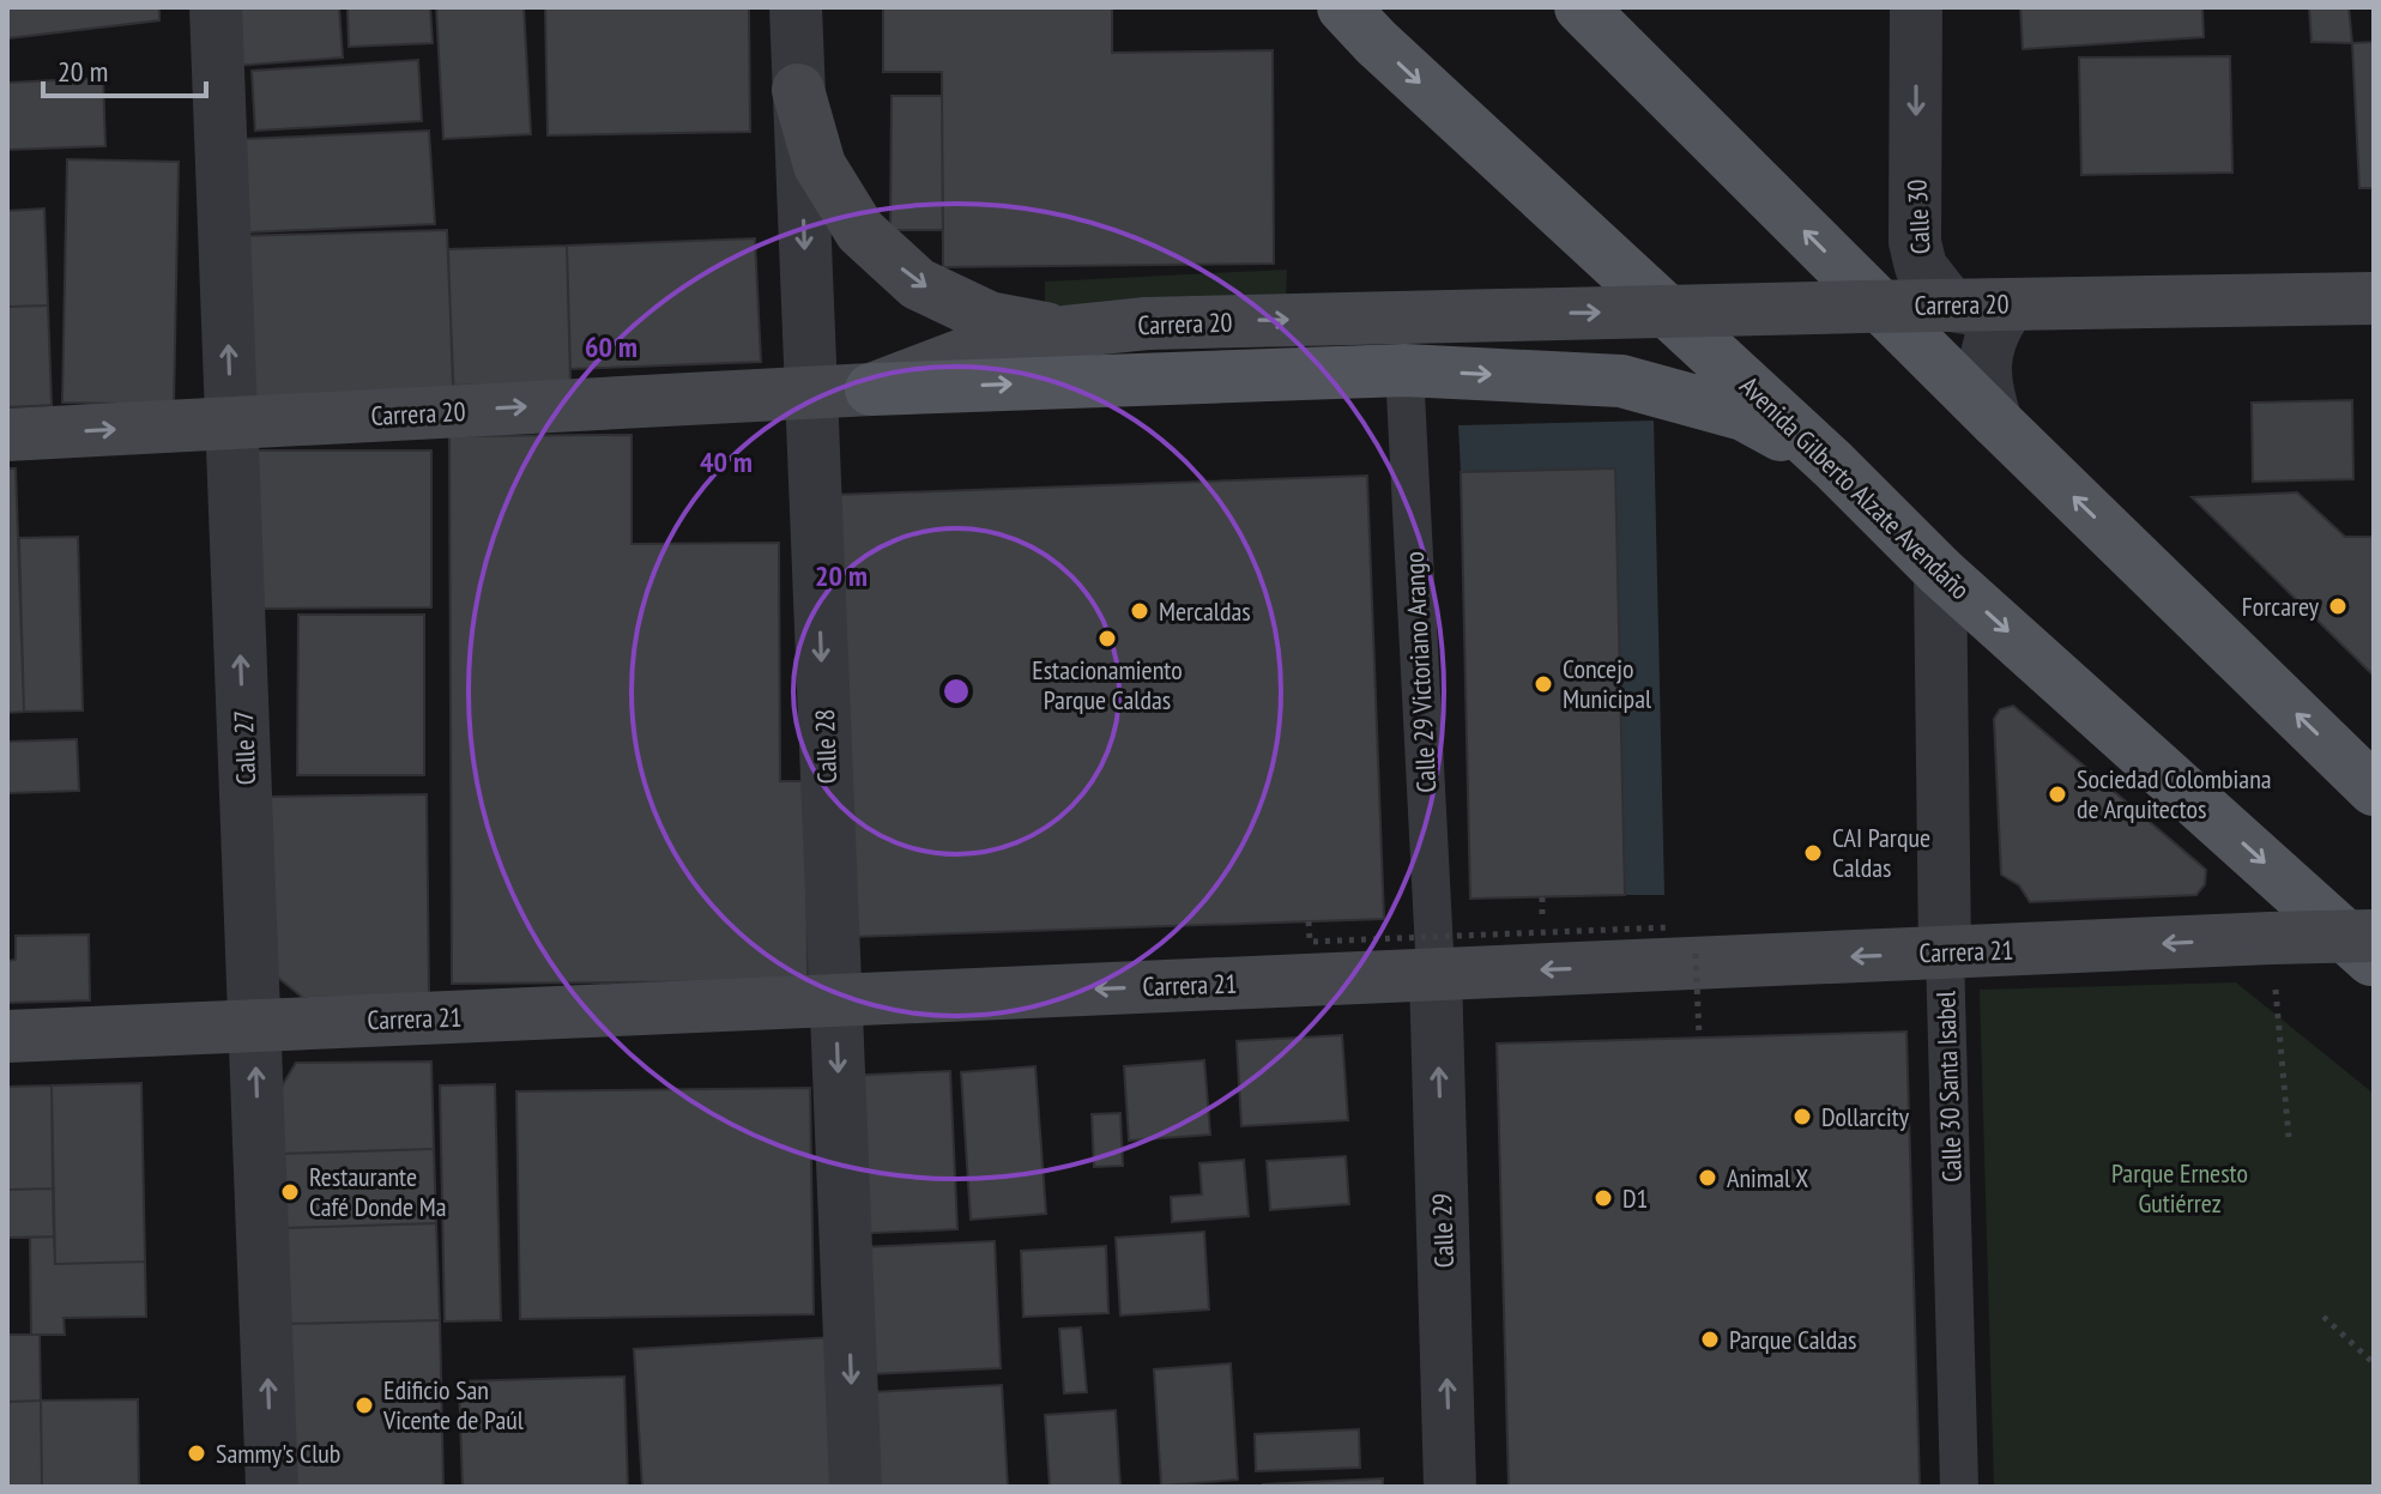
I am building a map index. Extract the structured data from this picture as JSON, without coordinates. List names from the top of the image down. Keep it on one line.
{"streets":{"main road":["Carrera 20","Avenida Gilberto Alzate Avendaño","Carrera 21"],"street":["Calle 30","Calle 29 Victoriano Arango","Calle 28","Calle 27","Calle 30 Santa Isabel","Calle 29"]},"crossings":[["Calle 30","Carrera 20"],["Carrera 20","Calle 28"],["Carrera 20","Calle 27"],["Avenida Gilberto Alzate Avendaño","Calle 30 Santa Isabel"],["Calle 29 Victoriano Arango","Carrera 21"],["Calle 29 Victoriano Arango","Calle 29"],["Calle 28","Carrera 21"],["Calle 27","Carrera 21"],["Carrera 21","Calle 30 Santa Isabel"],["Carrera 21","Calle 29"]],"one_way":["Calle 30","Calle 28","Calle 27","Carrera 21","Calle 29"],"parks":["Parque Ernesto Gutiérrez"],"places":["Forcarey","Mercaldas","Estacionamiento Parque Caldas","Concejo Municipal","Sociedad Colombiana de Arquitectos","CAI Parque Caldas","Dollarcity","Animal X","Restaurante Café Donde Ma","D1","Parque Caldas","Edificio San Vicente de Paúl","Sammy's Club"],"scale_bar":"20 m","rings":["60 m","40 m","20 m"]}
